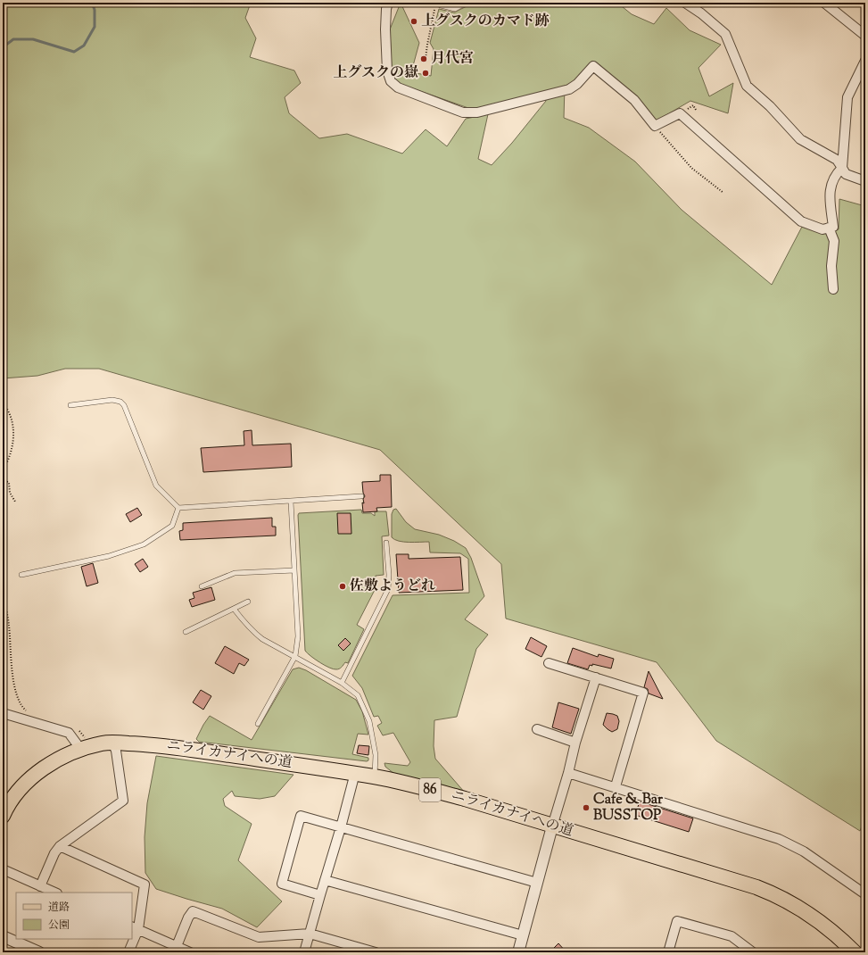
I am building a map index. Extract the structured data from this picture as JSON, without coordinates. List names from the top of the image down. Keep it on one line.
{"streets":{"main road":["ニライカナイへの道","86"]},"places":["上グスクのカマド跡","月代宮","上グスクの嶽","佐敷ようどれ","Cafe & Bar BUSSTOP"],"legend":["道路","公園"]}
